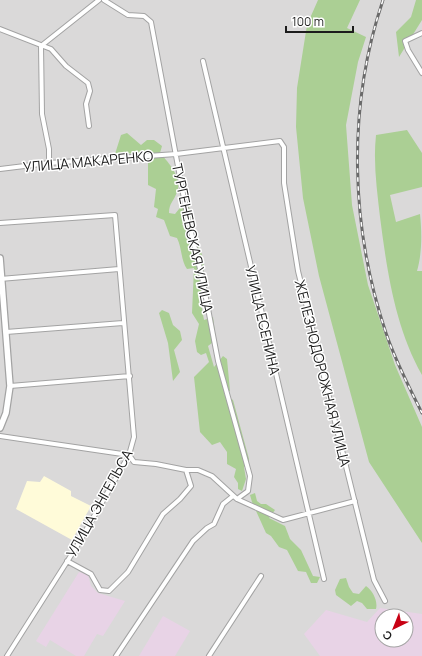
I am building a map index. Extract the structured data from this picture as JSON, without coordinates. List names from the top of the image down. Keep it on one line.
{"streets":{"street":["УЛИЦА МАКАРЕНКО","ТУРГЕНЕВСКАЯ УЛИЦА","УЛИЦА ЕСЕНИНА","ЖЕЛЕЗНОДОРОЖНАЯ УЛИЦА","УЛИЦА ЭНГЕЛЬСА"]},"crossings":[["УЛИЦА МАКАРЕНКО","ТУРГЕНЕВСКАЯ УЛИЦА"],["УЛИЦА МАКАРЕНКО","УЛИЦА ЕСЕНИНА"],["УЛИЦА МАКАРЕНКО","ЖЕЛЕЗНОДОРОЖНАЯ УЛИЦА"]],"scale_bar":"100 m","north":"bottom left"}
